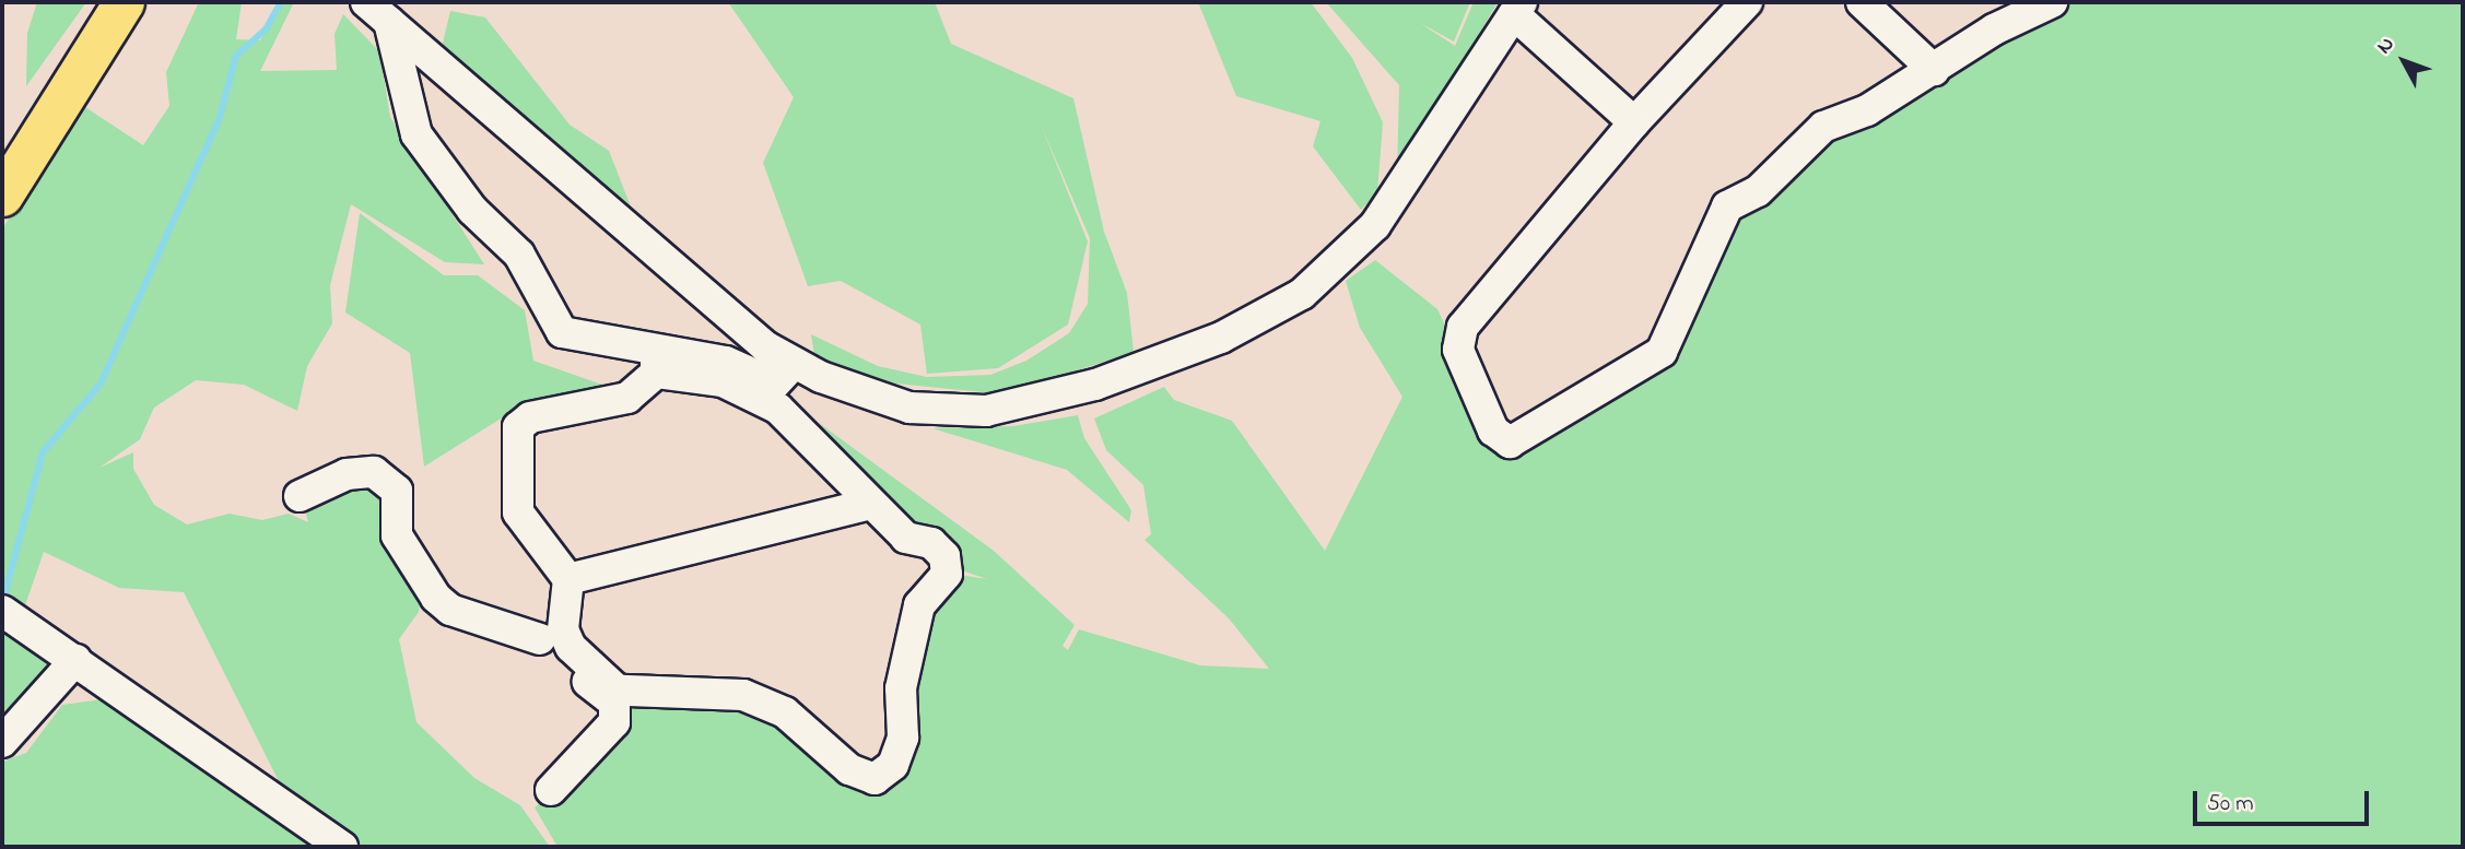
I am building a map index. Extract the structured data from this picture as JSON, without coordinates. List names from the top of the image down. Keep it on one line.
{"scale_bar":"50 m","north":"top left"}
